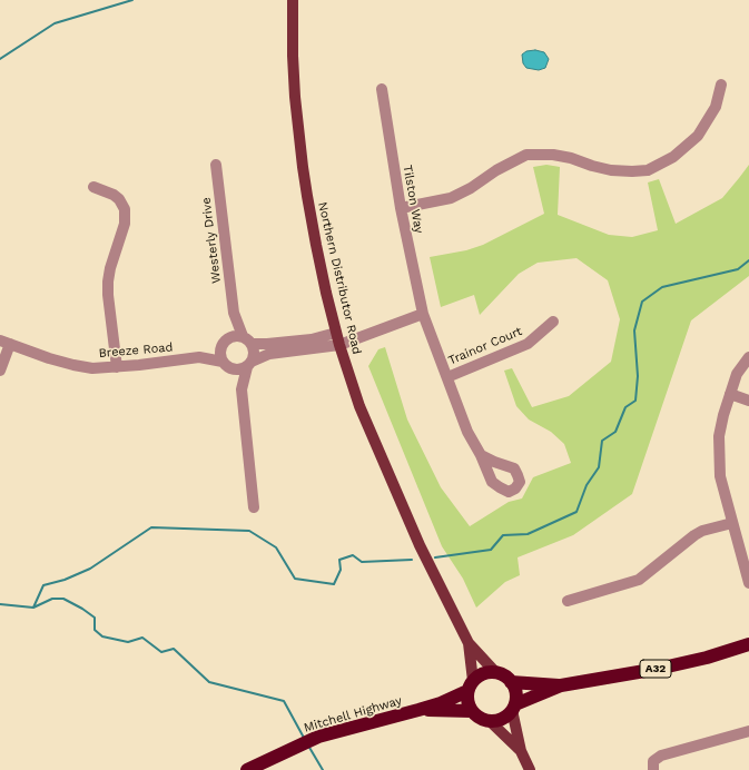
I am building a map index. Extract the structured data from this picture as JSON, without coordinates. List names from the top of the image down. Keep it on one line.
{"streets":{"highway":["A32","Mitchell Highway"],"main road":["Northern Distributor Road"],"street":["Tilston Way","Westerly Drive","Trainor Court","Breeze Road"]},"crossings":[["Tilston Way","Trainor Court"],["Westerly Drive","Breeze Road"],["Northern Distributor Road","A32"],["Northern Distributor Road","Mitchell Highway"],["A32","Mitchell Highway"]]}
